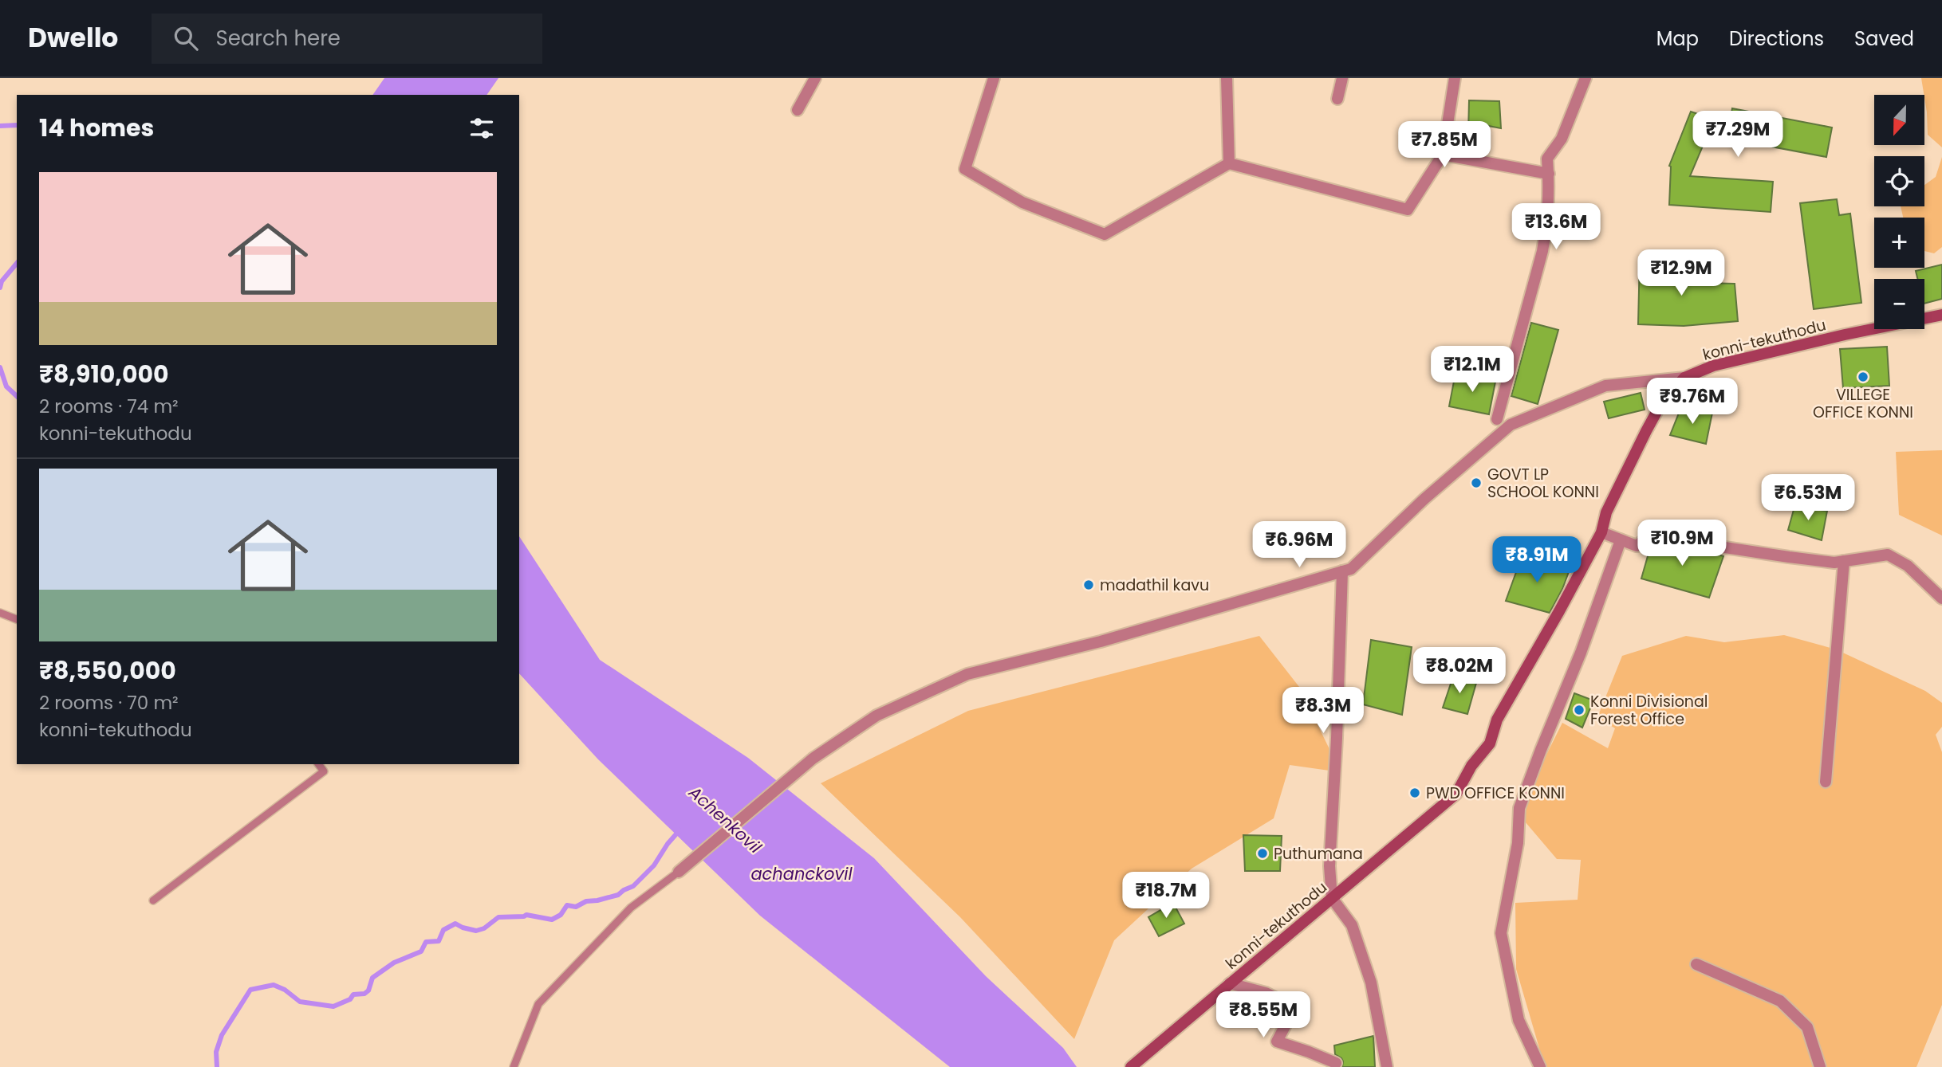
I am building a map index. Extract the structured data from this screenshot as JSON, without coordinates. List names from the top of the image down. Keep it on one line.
{"streets":{"main road":["konni-tekuthodu"]},"water":["Achenkovil","achanckovil"],"places":["VILLEGE OFFICE KONNI","GOVT LP SCHOOL KONNI","madathil kavu","Konni Divisional Forest Office","PWD OFFICE KONNI","Puthumana"],"north":"bottom","page":{"header":"Dwello","search":"Search here","nav":["Map","Directions","Saved"],"map_buttons":["+","−"],"heading":"14 homes","price":["₹7.29M","₹7.85M","₹13.6M","₹12.9M","₹12.1M","₹9.76M","₹6.53M","₹10.9M","₹6.96M","₹8.91M","₹8.02M","₹8.3M","₹18.7M","₹8.55M"],"list":[{"name":"₹8,910,000","note":"2 rooms · 74 m² · konni-tekuthodu"},{"name":"₹8,550,000","note":"2 rooms · 70 m² · konni-tekuthodu"}]}}
